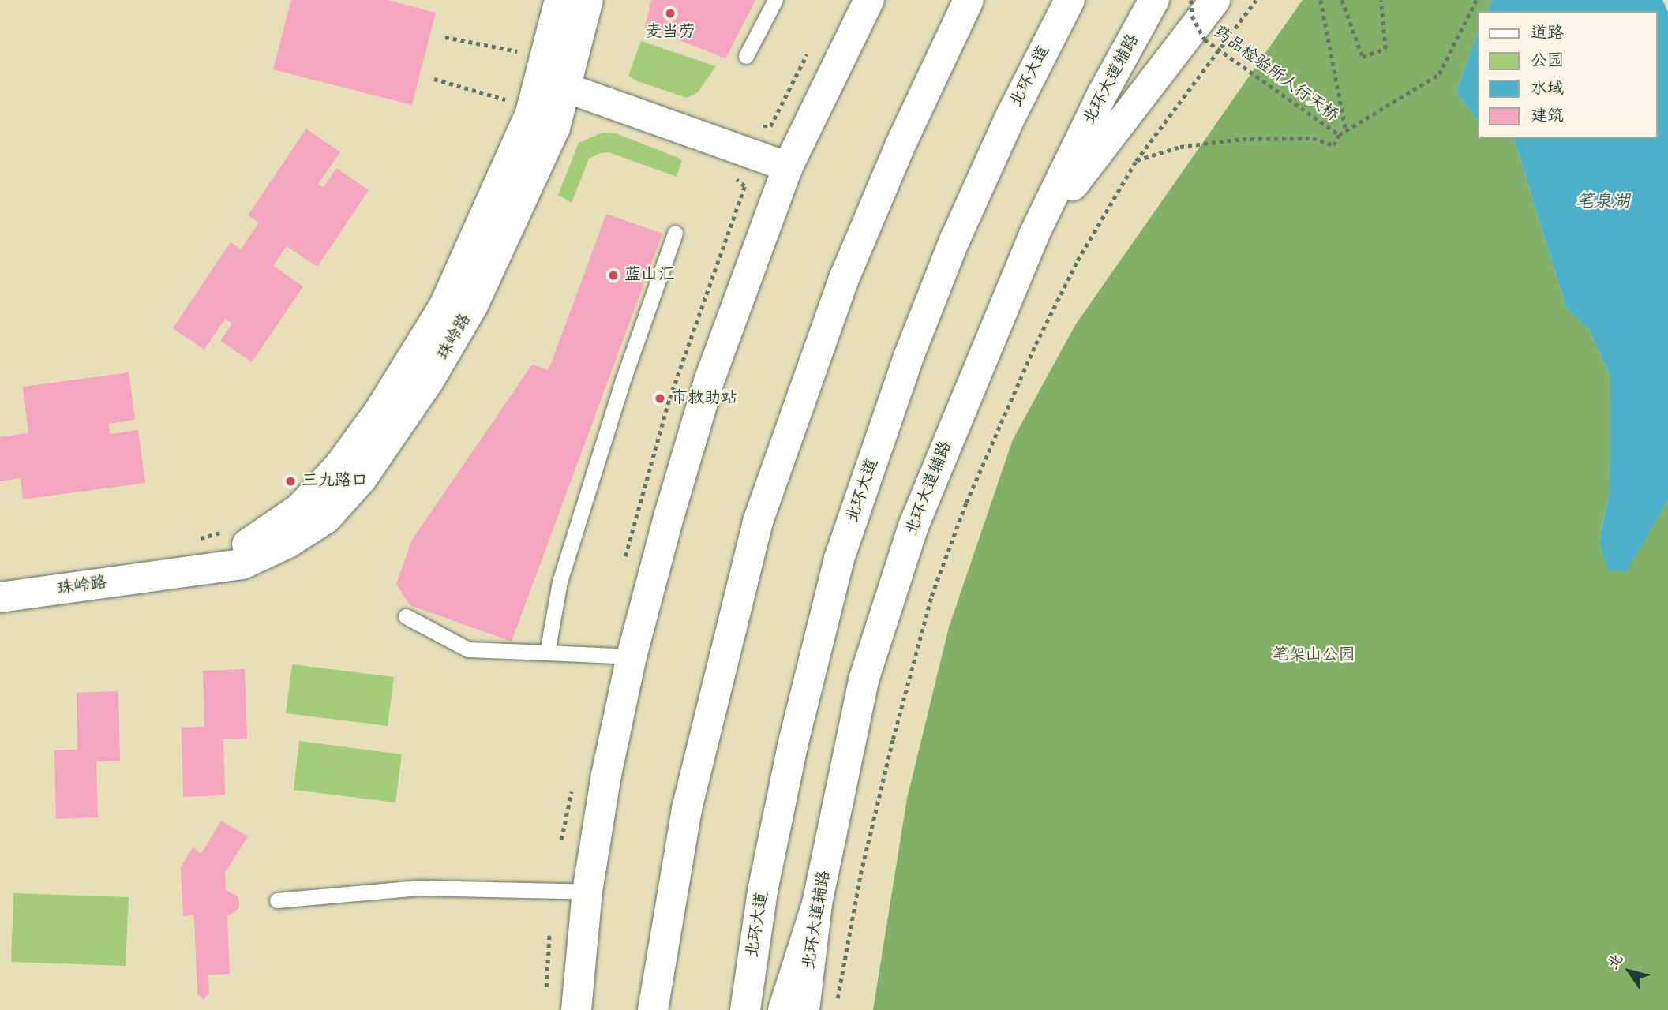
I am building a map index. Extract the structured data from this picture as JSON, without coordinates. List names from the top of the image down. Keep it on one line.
{"streets":{"main road":["北环大道","北环大道辅路","珠岭路"],"path":["药品检验所人行天桥"]},"water":["笔泉湖"],"parks":["笔架山公园"],"places":["麦当劳","蓝山汇","市救助站","三九路口"],"legend":["道路","公园","水域","建筑"],"north":"top left"}
